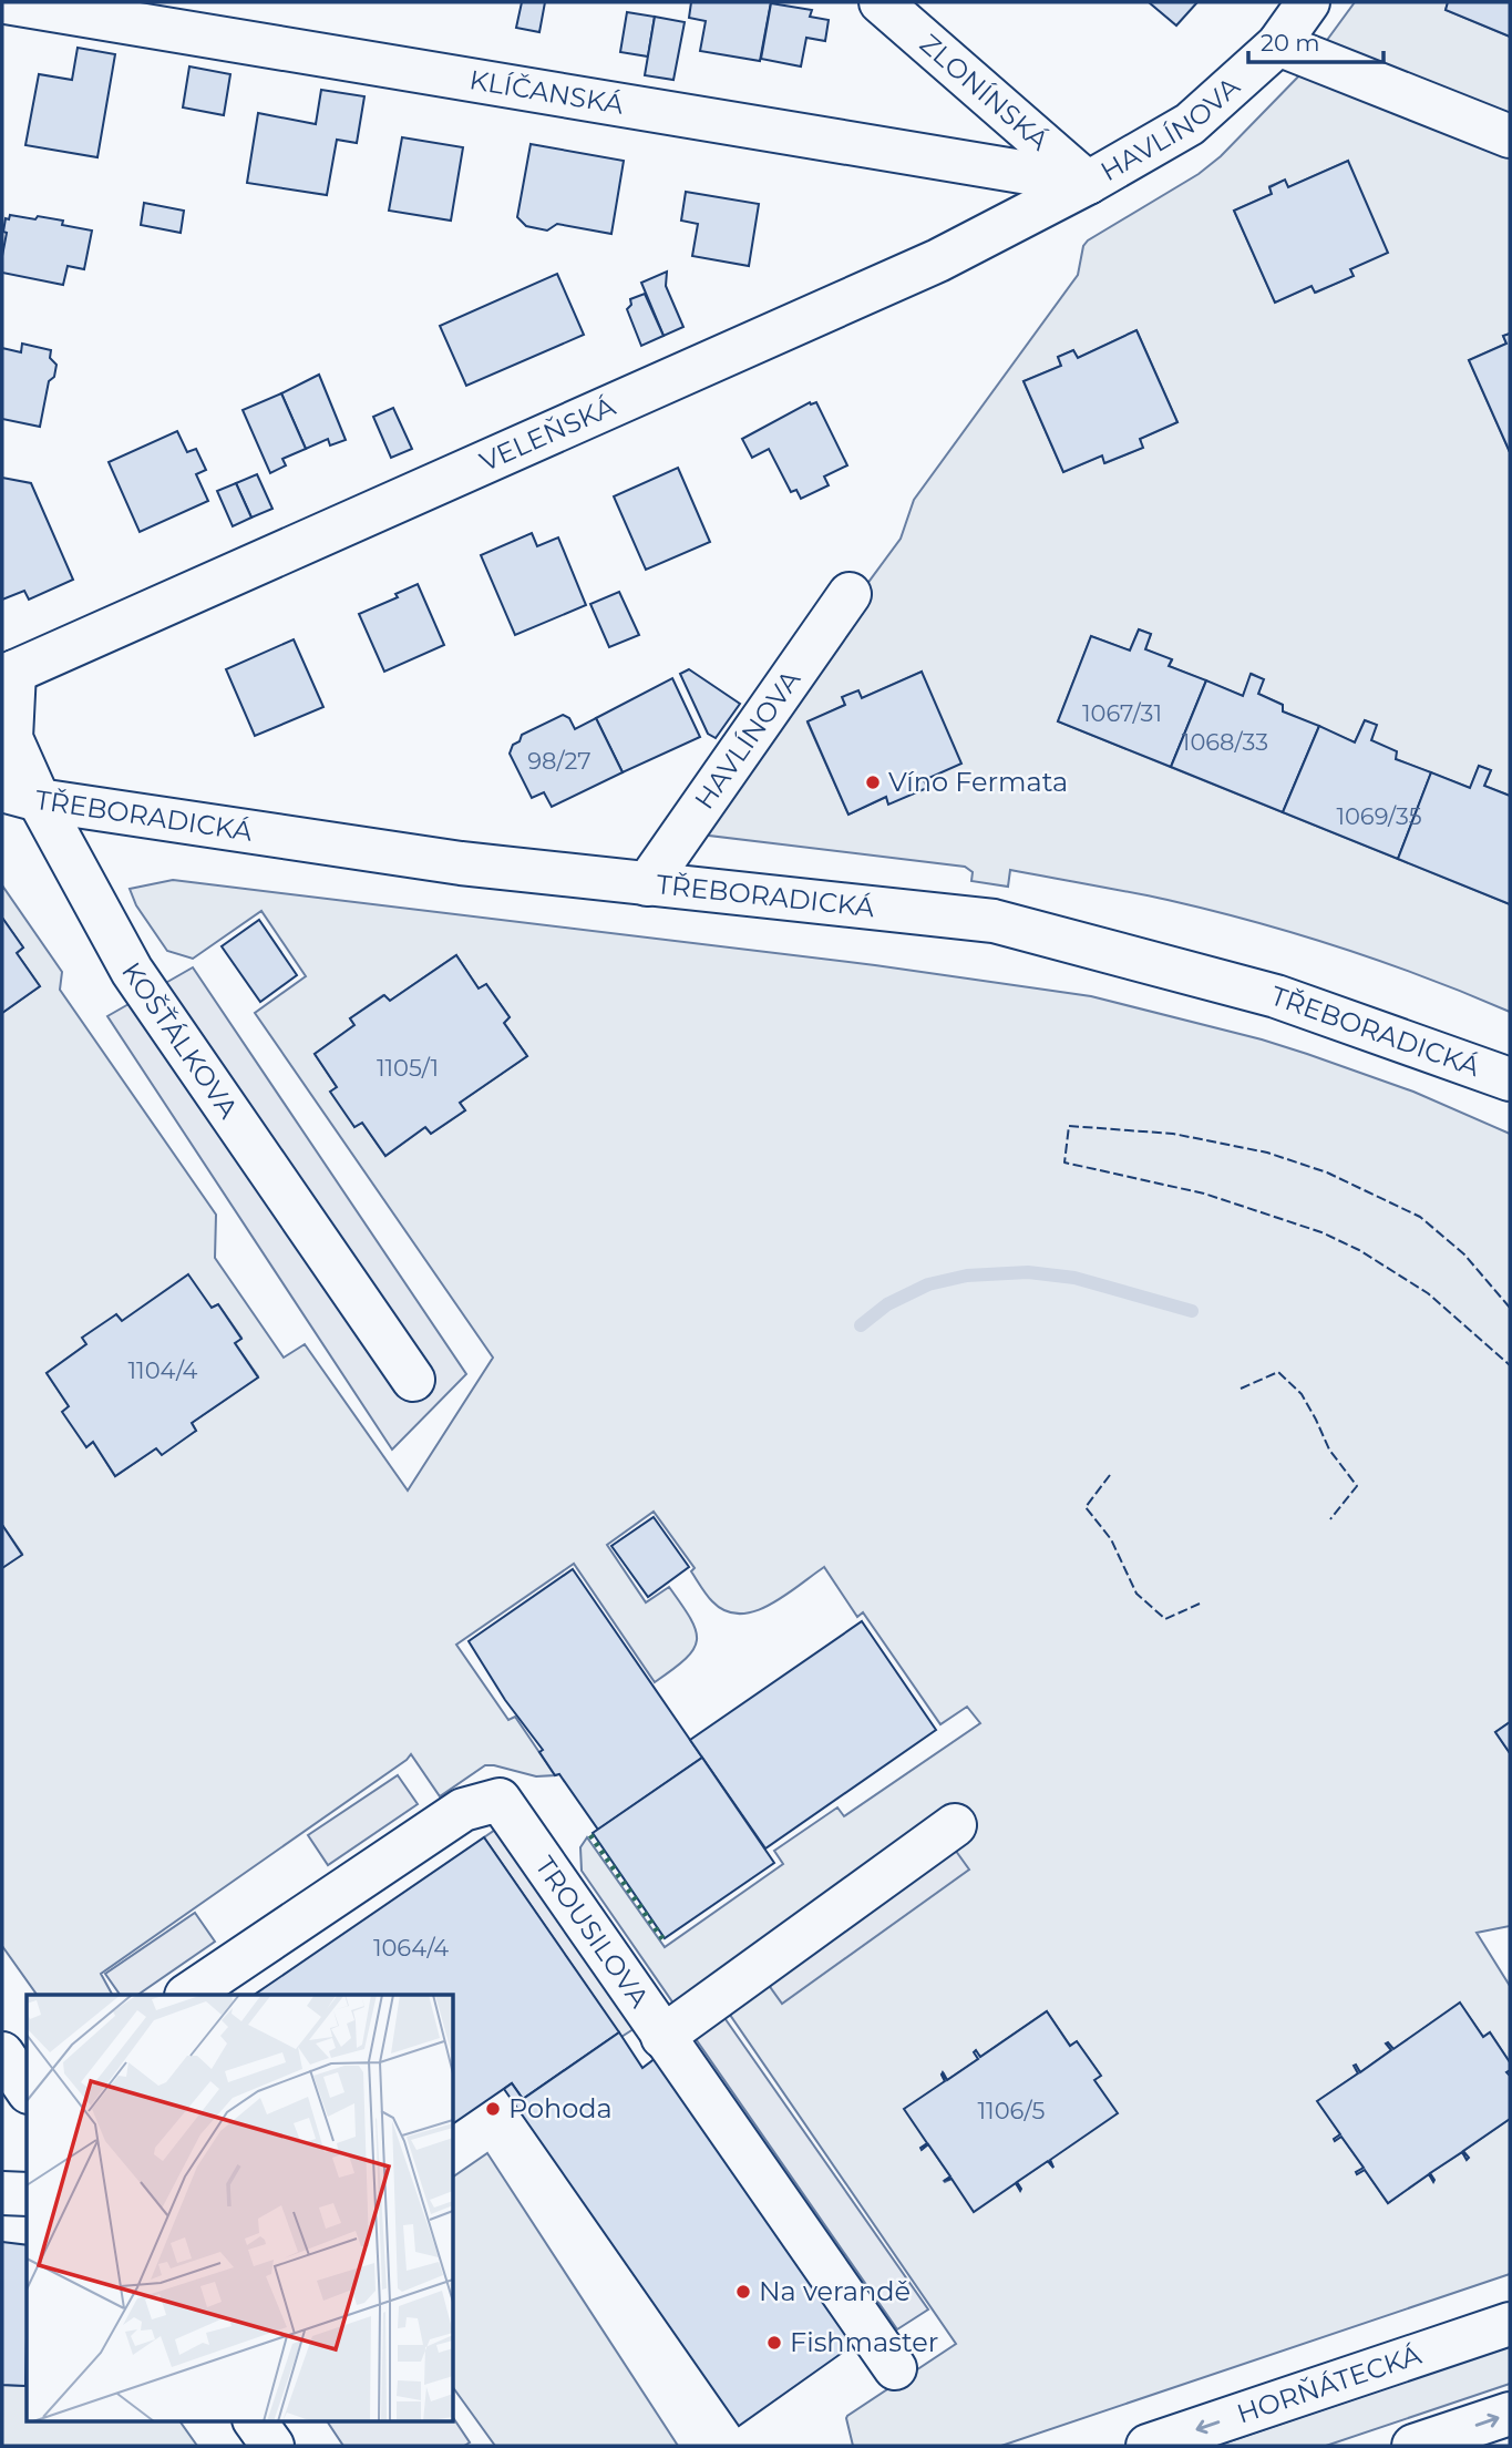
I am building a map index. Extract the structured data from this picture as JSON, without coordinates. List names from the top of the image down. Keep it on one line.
{"streets":{"street":["KLÍČANSKÁ","ZLONÍNSKÁ","HAVLÍNOVA","VELEŇSKÁ","TŘEBORADICKÁ","KOŠŤÁLKOVA","TROUSILOVA","HORŇÁTECKÁ"]},"crossings":[["KLÍČANSKÁ","ZLONÍNSKÁ"],["KLÍČANSKÁ","HAVLÍNOVA"],["KLÍČANSKÁ","VELEŇSKÁ"],["ZLONÍNSKÁ","HAVLÍNOVA"],["ZLONÍNSKÁ","VELEŇSKÁ"],["HAVLÍNOVA","VELEŇSKÁ"],["HAVLÍNOVA","TŘEBORADICKÁ"],["VELEŇSKÁ","KOŠŤÁLKOVA"],["TŘEBORADICKÁ","KOŠŤÁLKOVA"]],"one_way":["HORŇÁTECKÁ"],"places":["Víno Fermata","Pohoda","Na verandě","Fishmaster"],"house_numbers":["1067/31","1068/33","98/27","1069/35","1105/1","1104/4","1064/4","1106/5"],"scale_bar":"20 m"}
